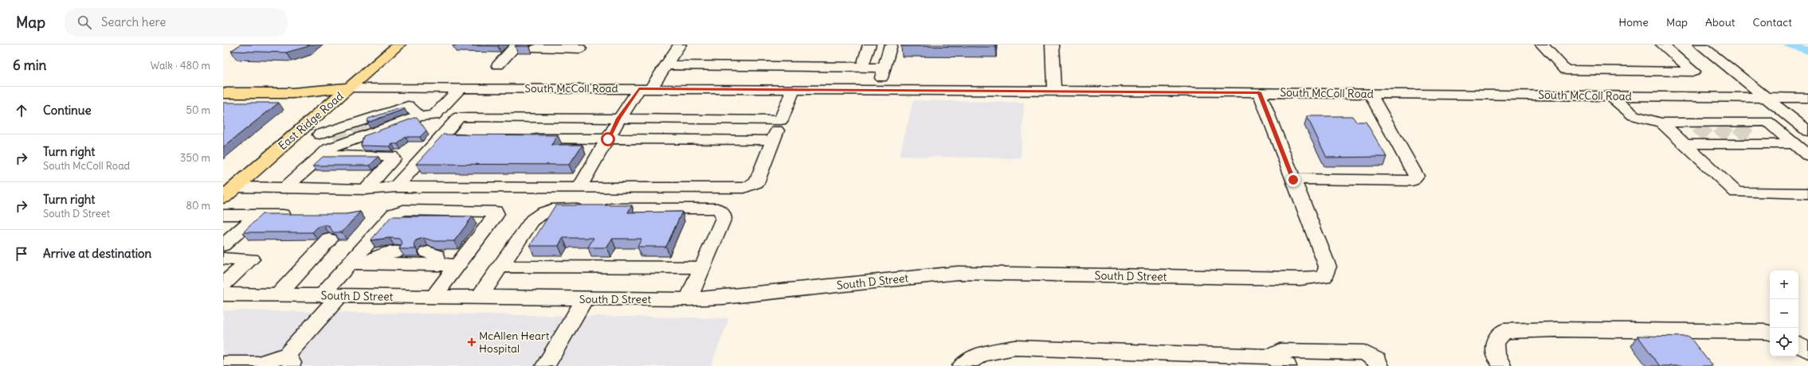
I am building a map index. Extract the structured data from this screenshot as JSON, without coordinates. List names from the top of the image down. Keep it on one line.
{"streets":{"main road":["South McColl Road","East Ridge Road"],"street":["South D Street"]},"crossings":[["South McColl Road","East Ridge Road"],["South McColl Road","South D Street"]],"places":{"health":["McAllen Heart Hospital"]},"page":{"header":"Map","search":"Search here","nav":["Home","Map","About","Contact"],"heading":["6 min","Walk · 480 m"],"list":[["Continue","50 m"],["Turn right","South McColl Road","350 m"],["Turn right","South D Street","80 m"],"Arrive at destination"],"map_buttons":["+","−"]}}
